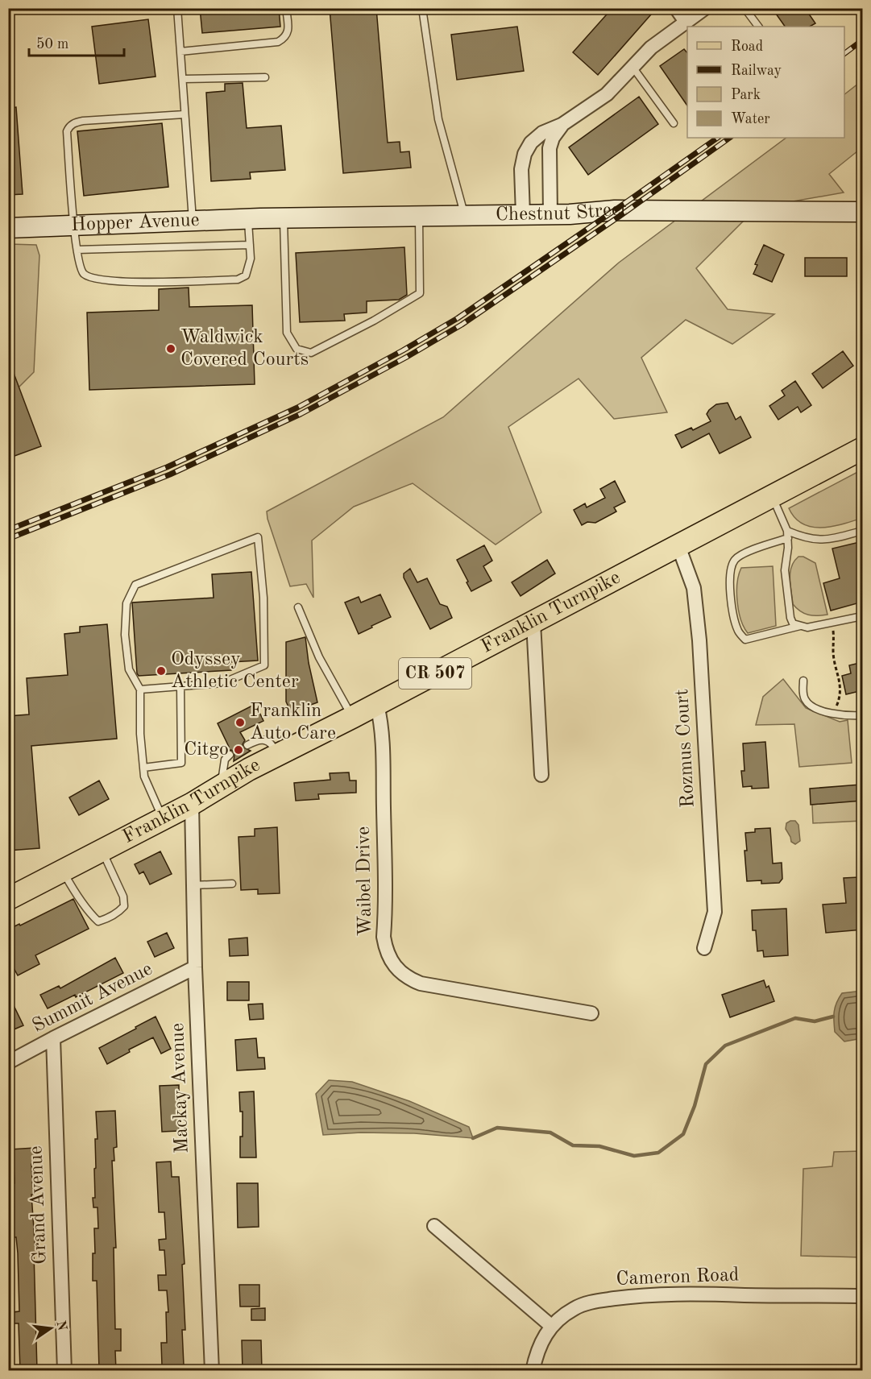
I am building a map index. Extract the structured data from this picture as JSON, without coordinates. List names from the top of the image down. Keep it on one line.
{"streets":{"main road":["Franklin Turnpike","CR 507"],"street":["Chestnut Street","Hopper Avenue","Rozmus Court","Waibel Drive","Summit Avenue","Mackay Avenue","Grand Avenue","Cameron Road"]},"crossings":[["Chestnut Street","Hopper Avenue"],["Franklin Turnpike","Rozmus Court"],["Franklin Turnpike","Waibel Drive"],["Franklin Turnpike","Mackay Avenue"],["Summit Avenue","Mackay Avenue"],["Summit Avenue","Grand Avenue"]],"places":["Waldwick Covered Courts","Odyssey Athletic Center","Franklin Auto Care","Citgo"],"legend":["Road","Railway","Park","Water"],"scale_bar":"50 m","north":"right"}
